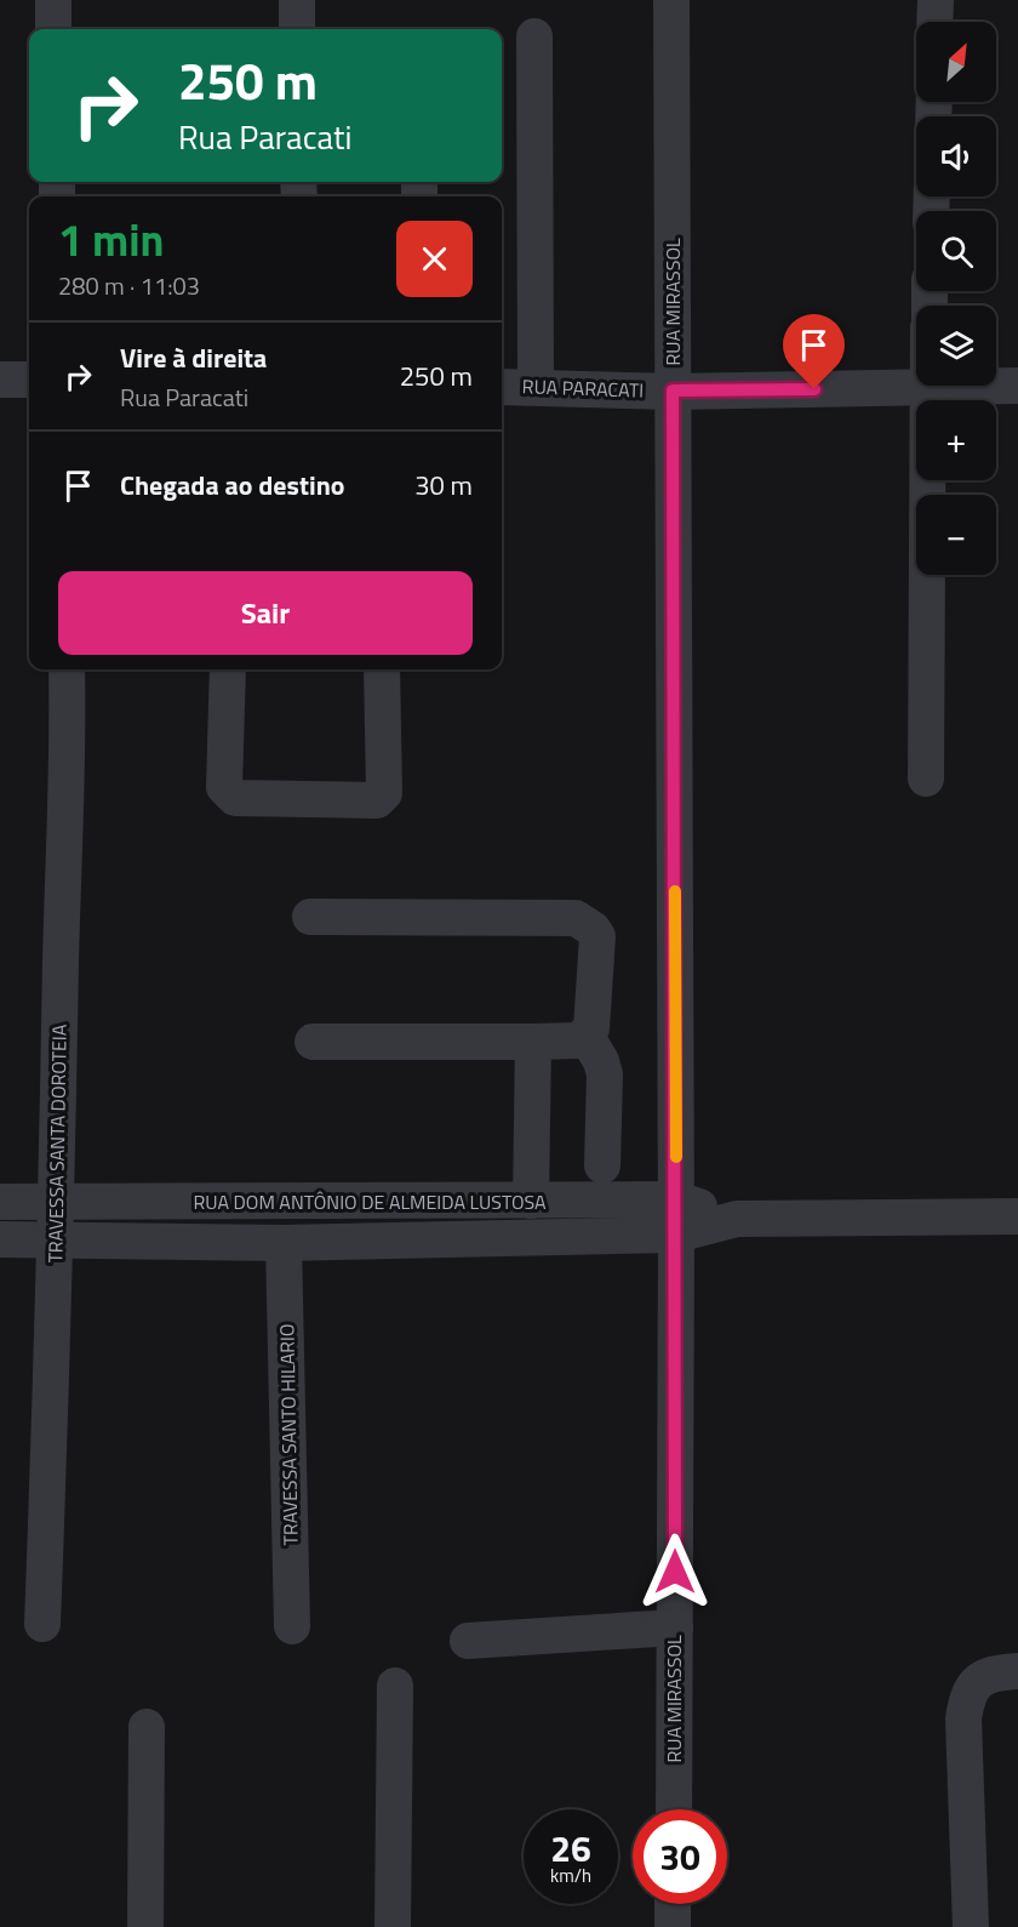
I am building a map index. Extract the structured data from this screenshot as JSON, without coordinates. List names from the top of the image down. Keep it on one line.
{"streets":{"street":["RUA MIRASSOL","RUA PARACATI","TRAVESSA SANTA DOROTEIA","RUA DOM ANTÔNIO DE ALMEIDA LUSTOSA","TRAVESSA SANTO HILARIO"]},"crossings":[["RUA MIRASSOL","RUA PARACATI"],["RUA MIRASSOL","RUA DOM ANTÔNIO DE ALMEIDA LUSTOSA"],["TRAVESSA SANTA DOROTEIA","RUA DOM ANTÔNIO DE ALMEIDA LUSTOSA"],["RUA DOM ANTÔNIO DE ALMEIDA LUSTOSA","TRAVESSA SANTO HILARIO"]],"north":"top right","page":{"map_buttons":["+","−"],"turn":["250 m","Rua Paracati"],"heading":["1 min","280 m · 11:03"],"list":[{"name":"Vire à direita","note":"Rua Paracati","value":"250 m"},{"name":"Chegada ao destino","value":"30 m"}],"buttons":"Sair","speed":"26 km/h","limit":"30"}}
